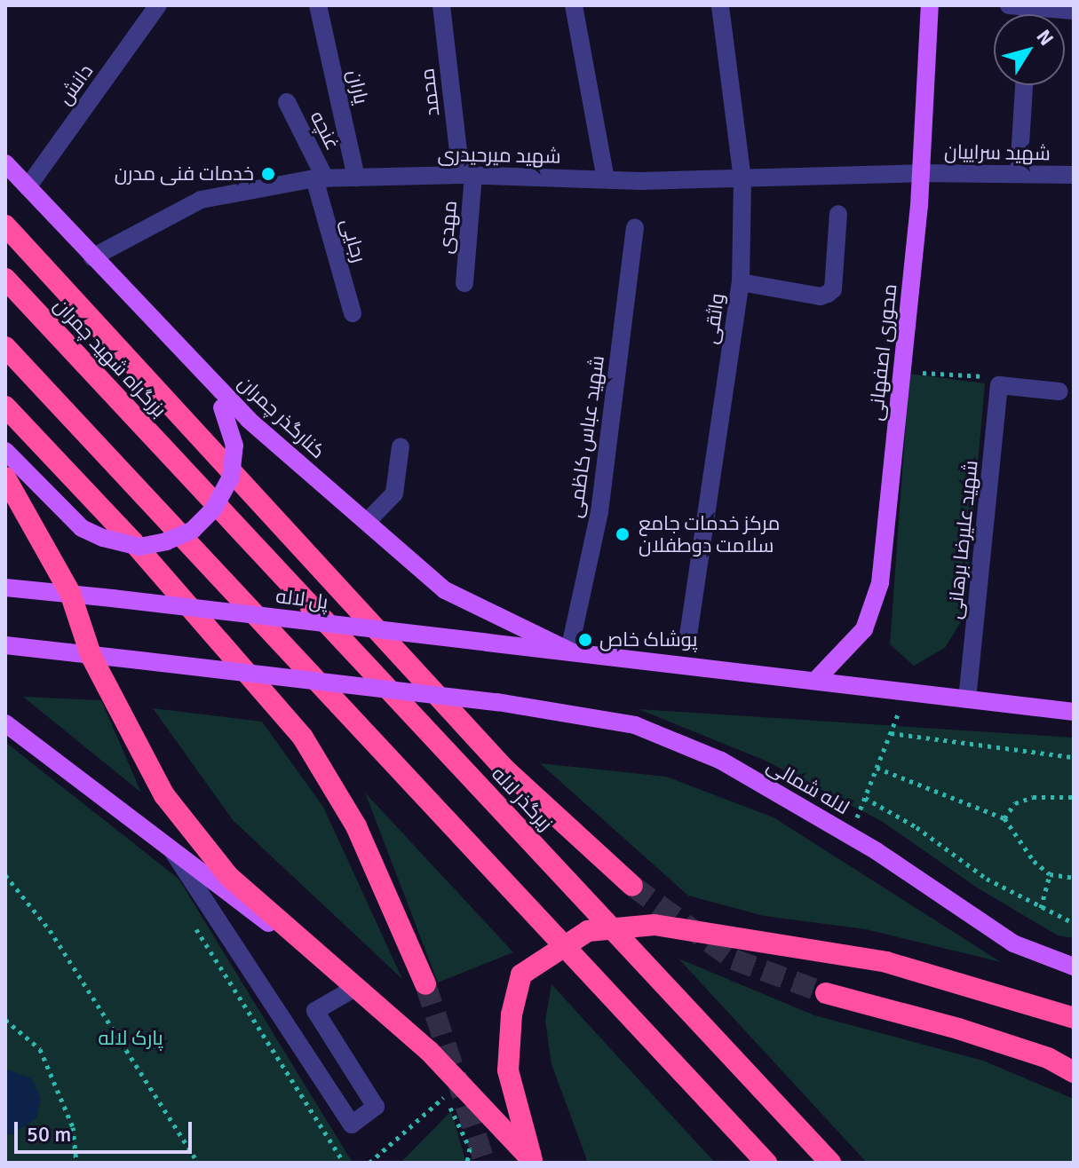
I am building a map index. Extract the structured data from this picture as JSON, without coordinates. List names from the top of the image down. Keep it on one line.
{"streets":{"highway":["بزرگراه شهید چمران","زیرگذر لاله"],"main road":["محوری اصفهانی","کنارگذر چمران","پل لاله","لاله شمالی"],"street":["دانش","یاران","محمد","غنچه","شهید سراییان","شهید میرحیدری","مهدی","رجایی","واثقی","شهید عباس کاظمی","شهید علیرضا برهانی"]},"crossings":[["دانش","کنارگذر چمران"],["یاران","شهید میرحیدری"],["محمد","شهید میرحیدری"],["محمد","مهدی"],["غنچه","شهید میرحیدری"],["غنچه","رجایی"],["شهید سراییان","شهید میرحیدری"],["شهید سراییان","محوری اصفهانی"],["شهید میرحیدری","مهدی"],["شهید میرحیدری","رجایی"],["شهید میرحیدری","واثقی"],["شهید میرحیدری","محوری اصفهانی"],["شهید میرحیدری","کنارگذر چمران"],["بزرگراه شهید چمران","زیرگذر لاله"],["کنارگذر چمران","شهید عباس کاظمی"],["کنارگذر چمران","پل لاله"],["شهید عباس کاظمی","پل لاله"]],"parks":["پارک لاله"],"places":["خدمات فنی مدرن","مرکز خدمات جامع سلامت دوطفلان","پوشاک خاص"],"scale_bar":"50 m","north":"top right"}
